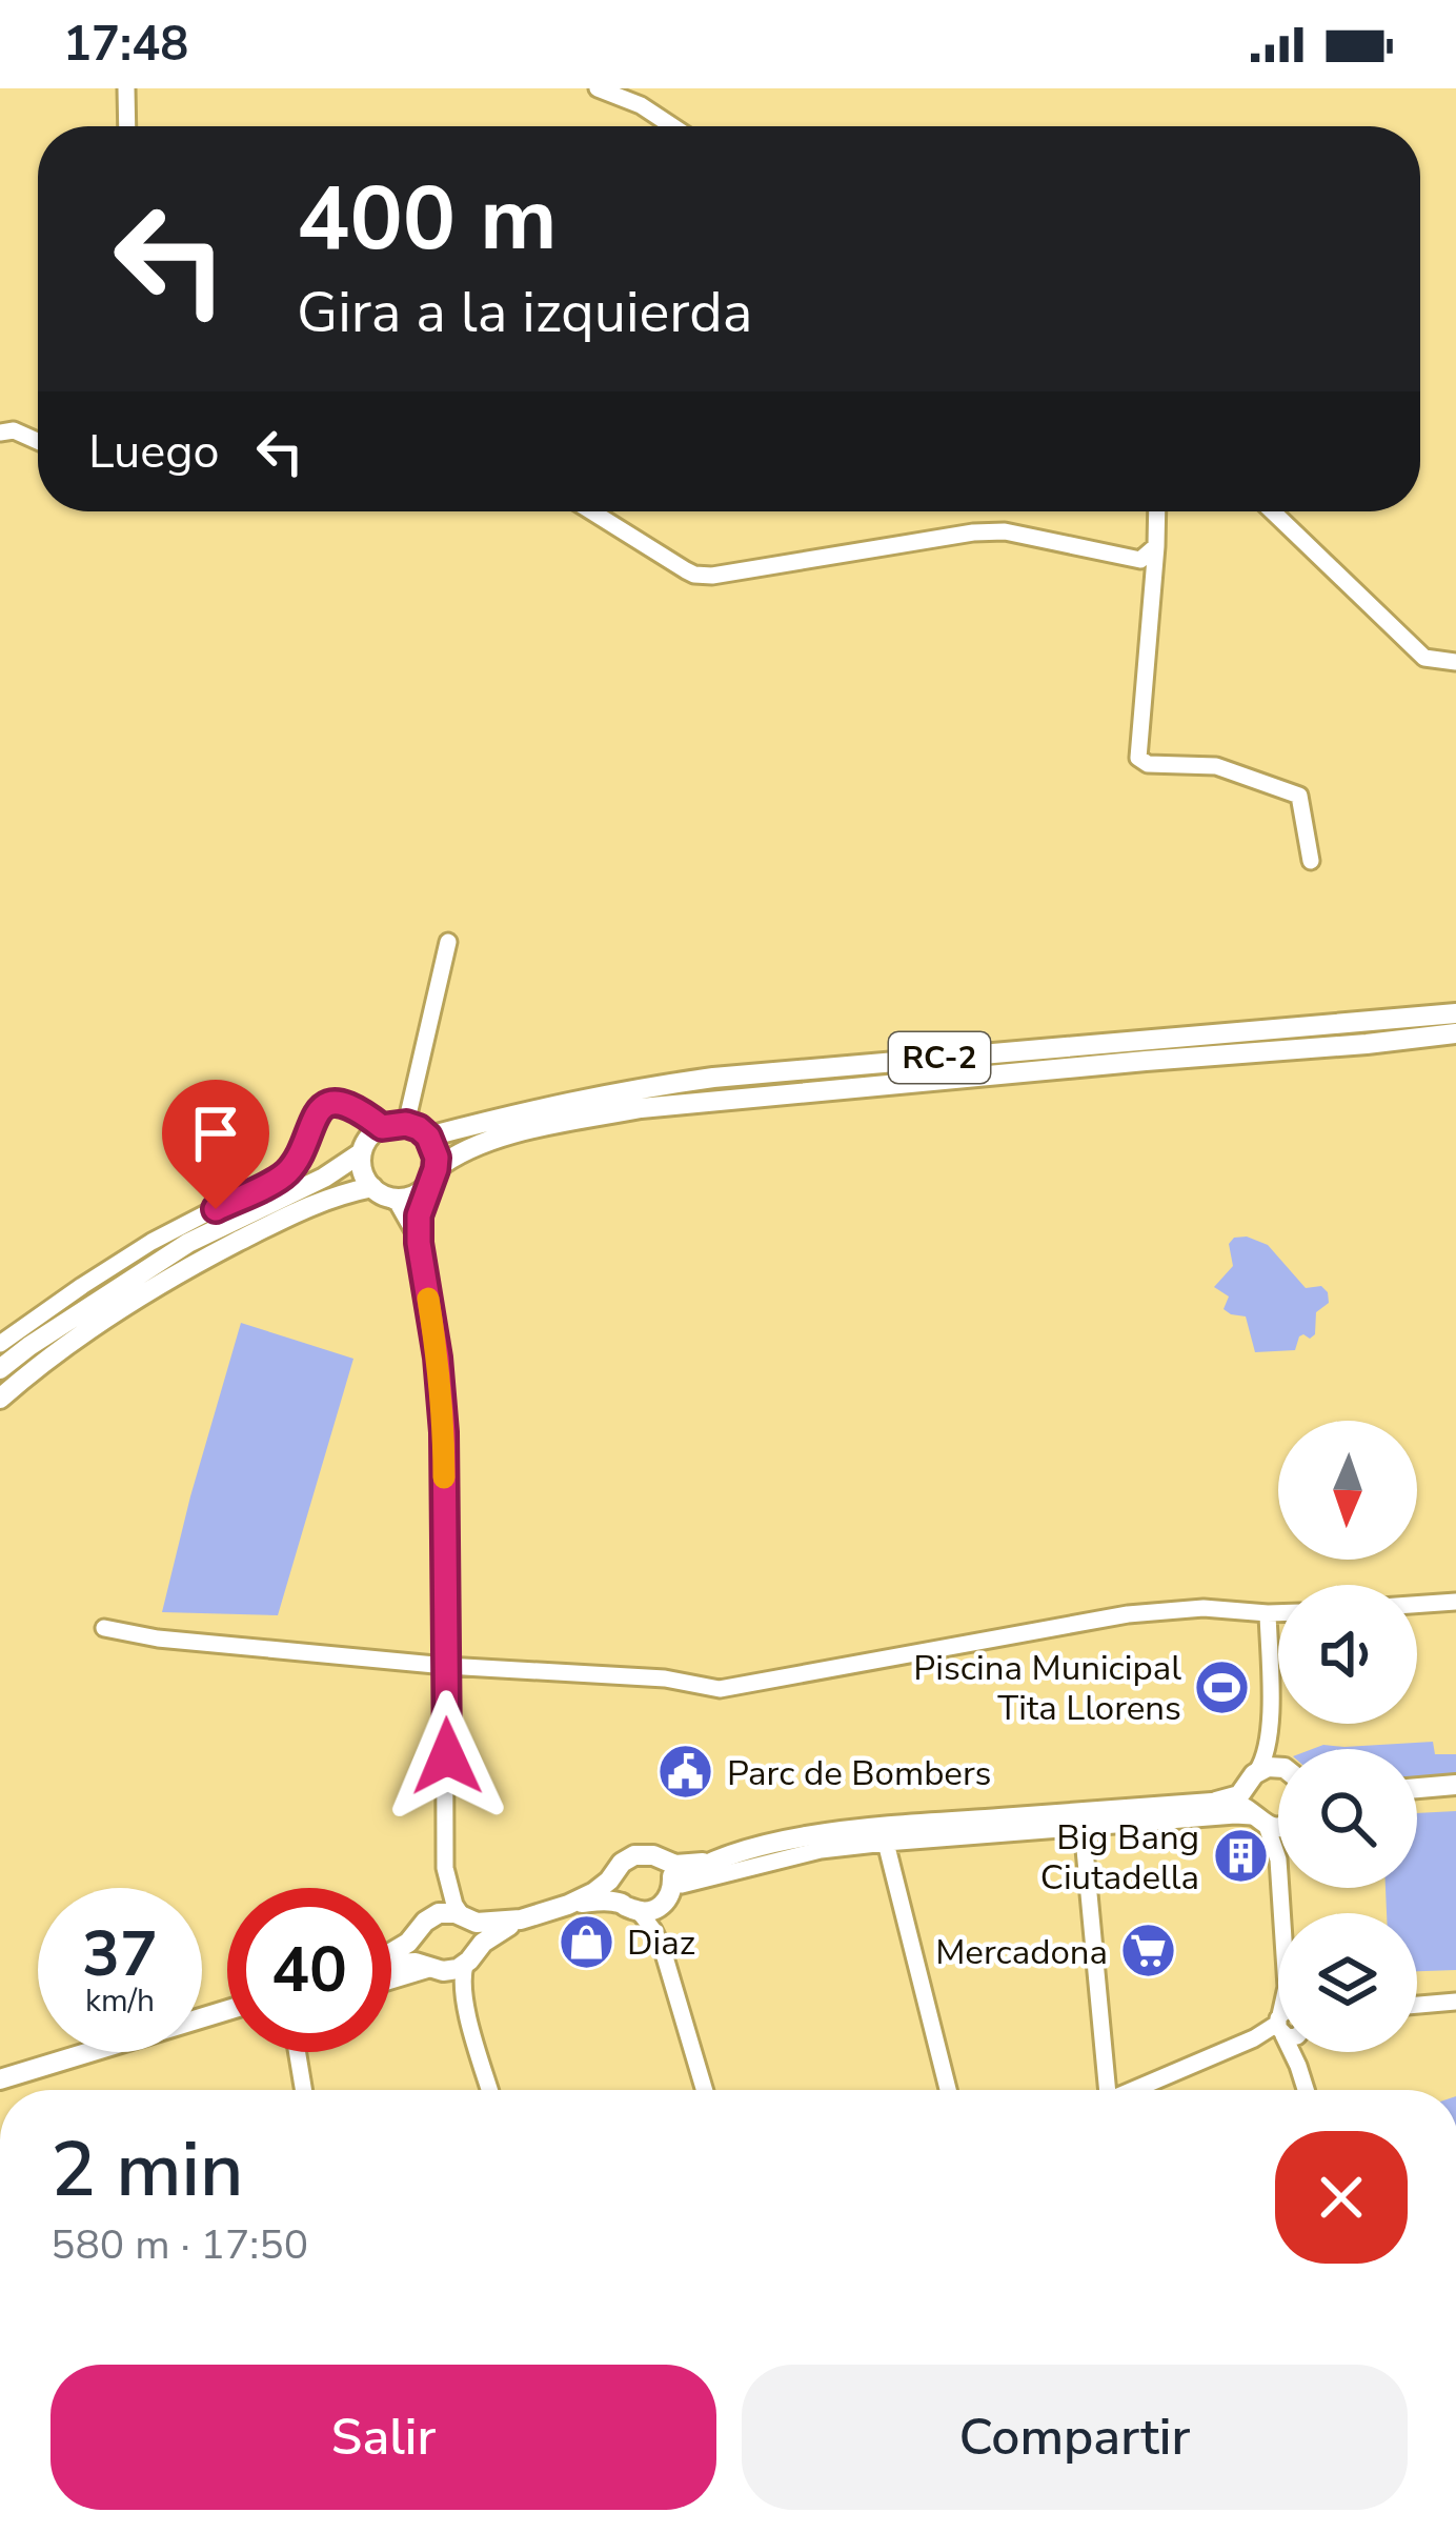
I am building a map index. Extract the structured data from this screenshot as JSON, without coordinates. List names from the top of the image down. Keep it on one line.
{"streets":{"main road":["RC-2"]},"places":{"sports":["Piscina Municipal Tita Llorens"],"public building":["Parc de Bombers"],"building":["Big Bang Ciutadella"],"shop":["Diaz"],"supermarket":["Mercadona"]},"north":"bottom","page":{"status":"17:48","turn":["400 m","Gira a la izquierda"],"then":"Luego","speed":"37 km/h","limit":"40","heading":["2 min","580 m · 17:50"],"buttons":["Salir","Compartir"]}}
